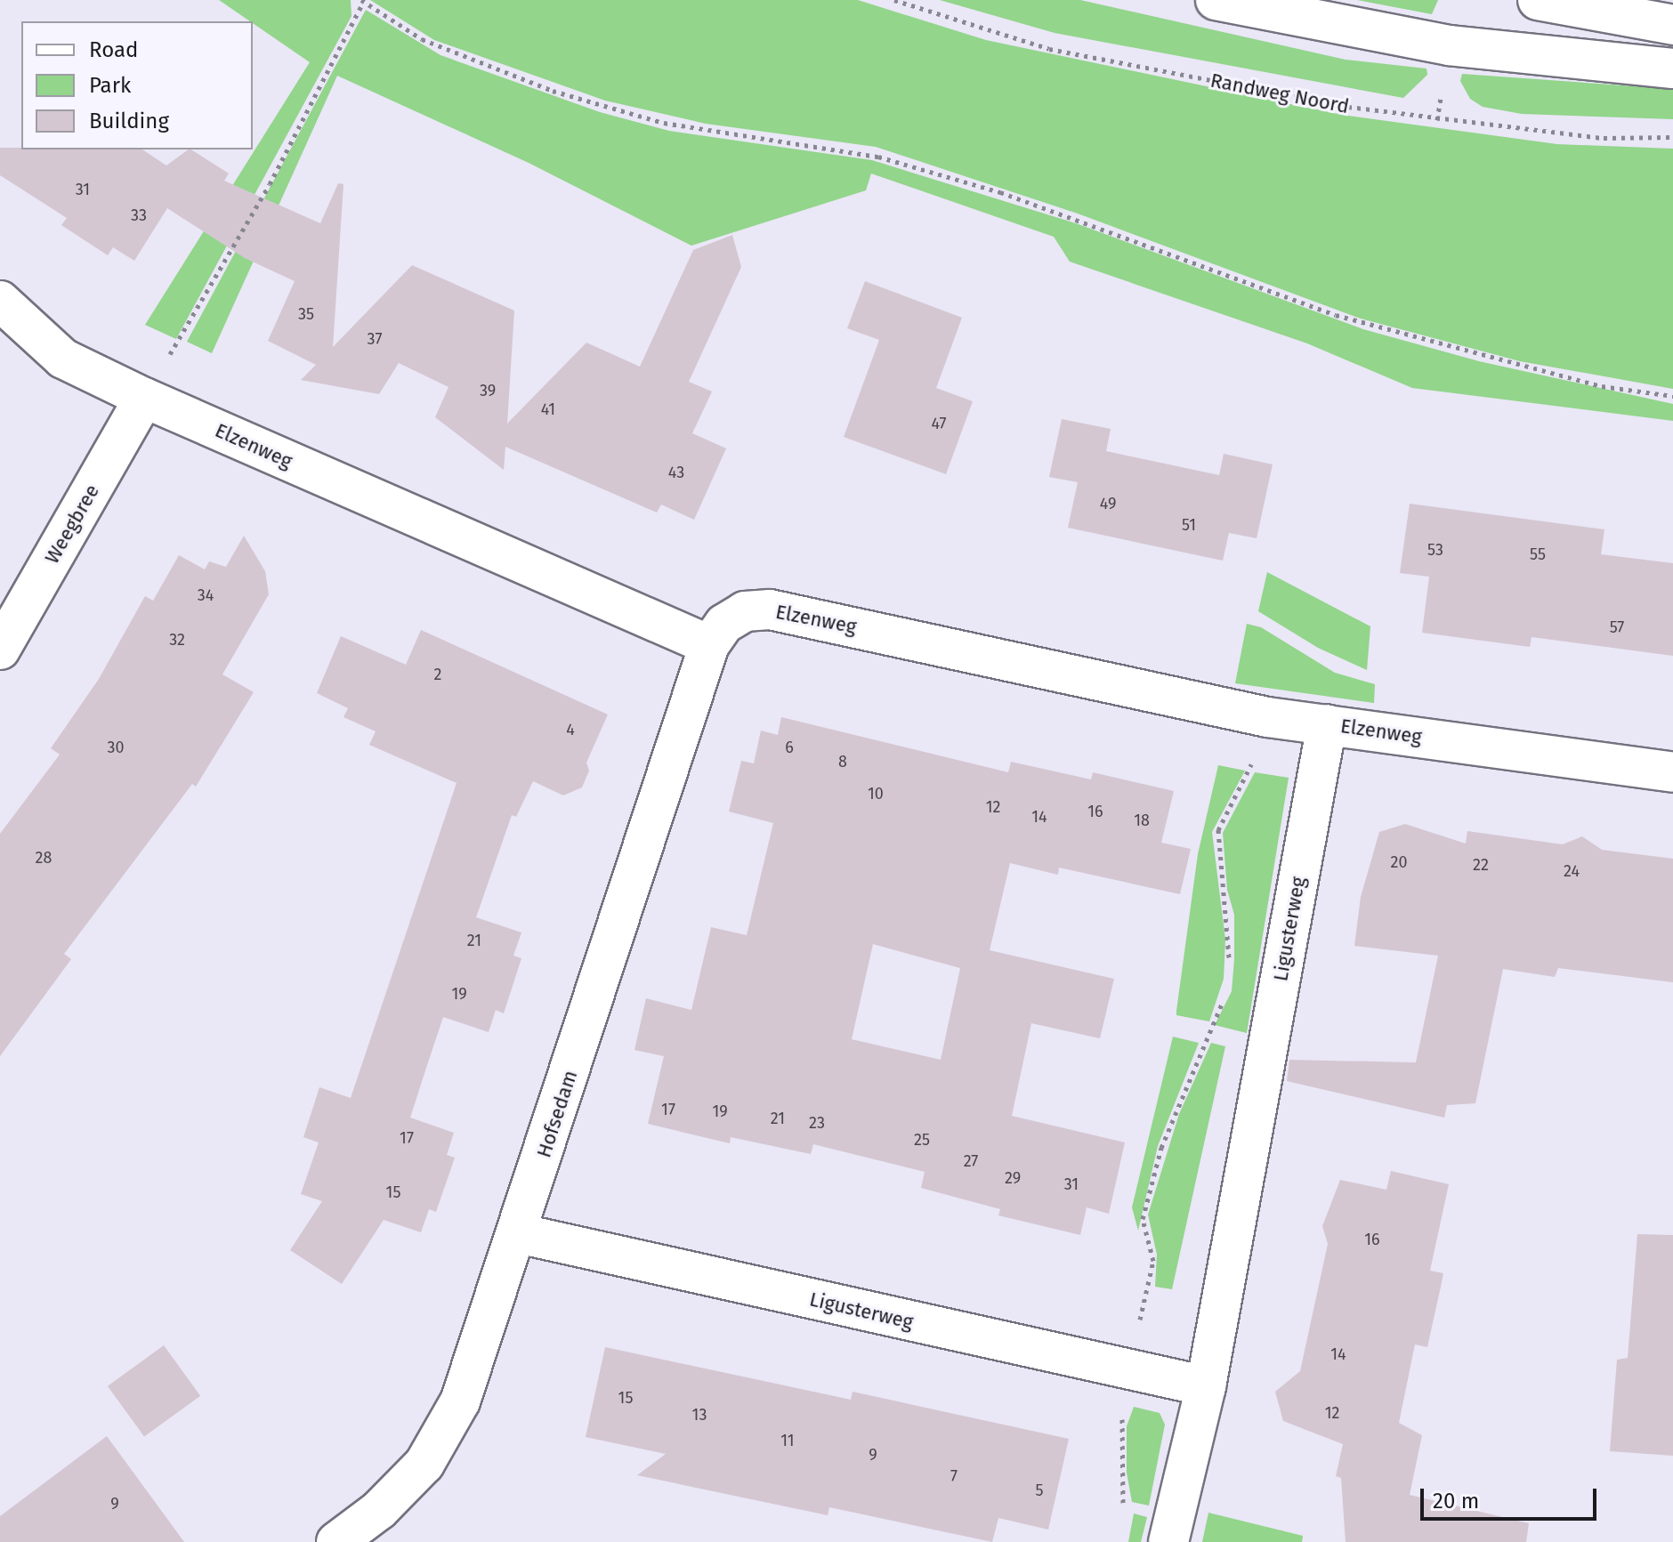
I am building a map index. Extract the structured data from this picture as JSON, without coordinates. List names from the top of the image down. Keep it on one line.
{"streets":{"street":["Elzenweg","Weegbree","Ligusterweg","Hofsedam"],"path":["Randweg Noord"]},"crossings":[["Elzenweg","Weegbree"],["Elzenweg","Ligusterweg"],["Elzenweg","Hofsedam"],["Ligusterweg","Hofsedam"]],"house_numbers":["31","33","35","37","39","41","47","43","49","51","53","55","34","57","32","2","4","30","6","8","10","12","16","14","18","28","20","22","24","21","19","17","19","21","23","17","25","27","29","31","15","16","14","15","12","13","11","9","7","5","9"],"legend":["Road","Park","Building"],"scale_bar":"20 m"}
